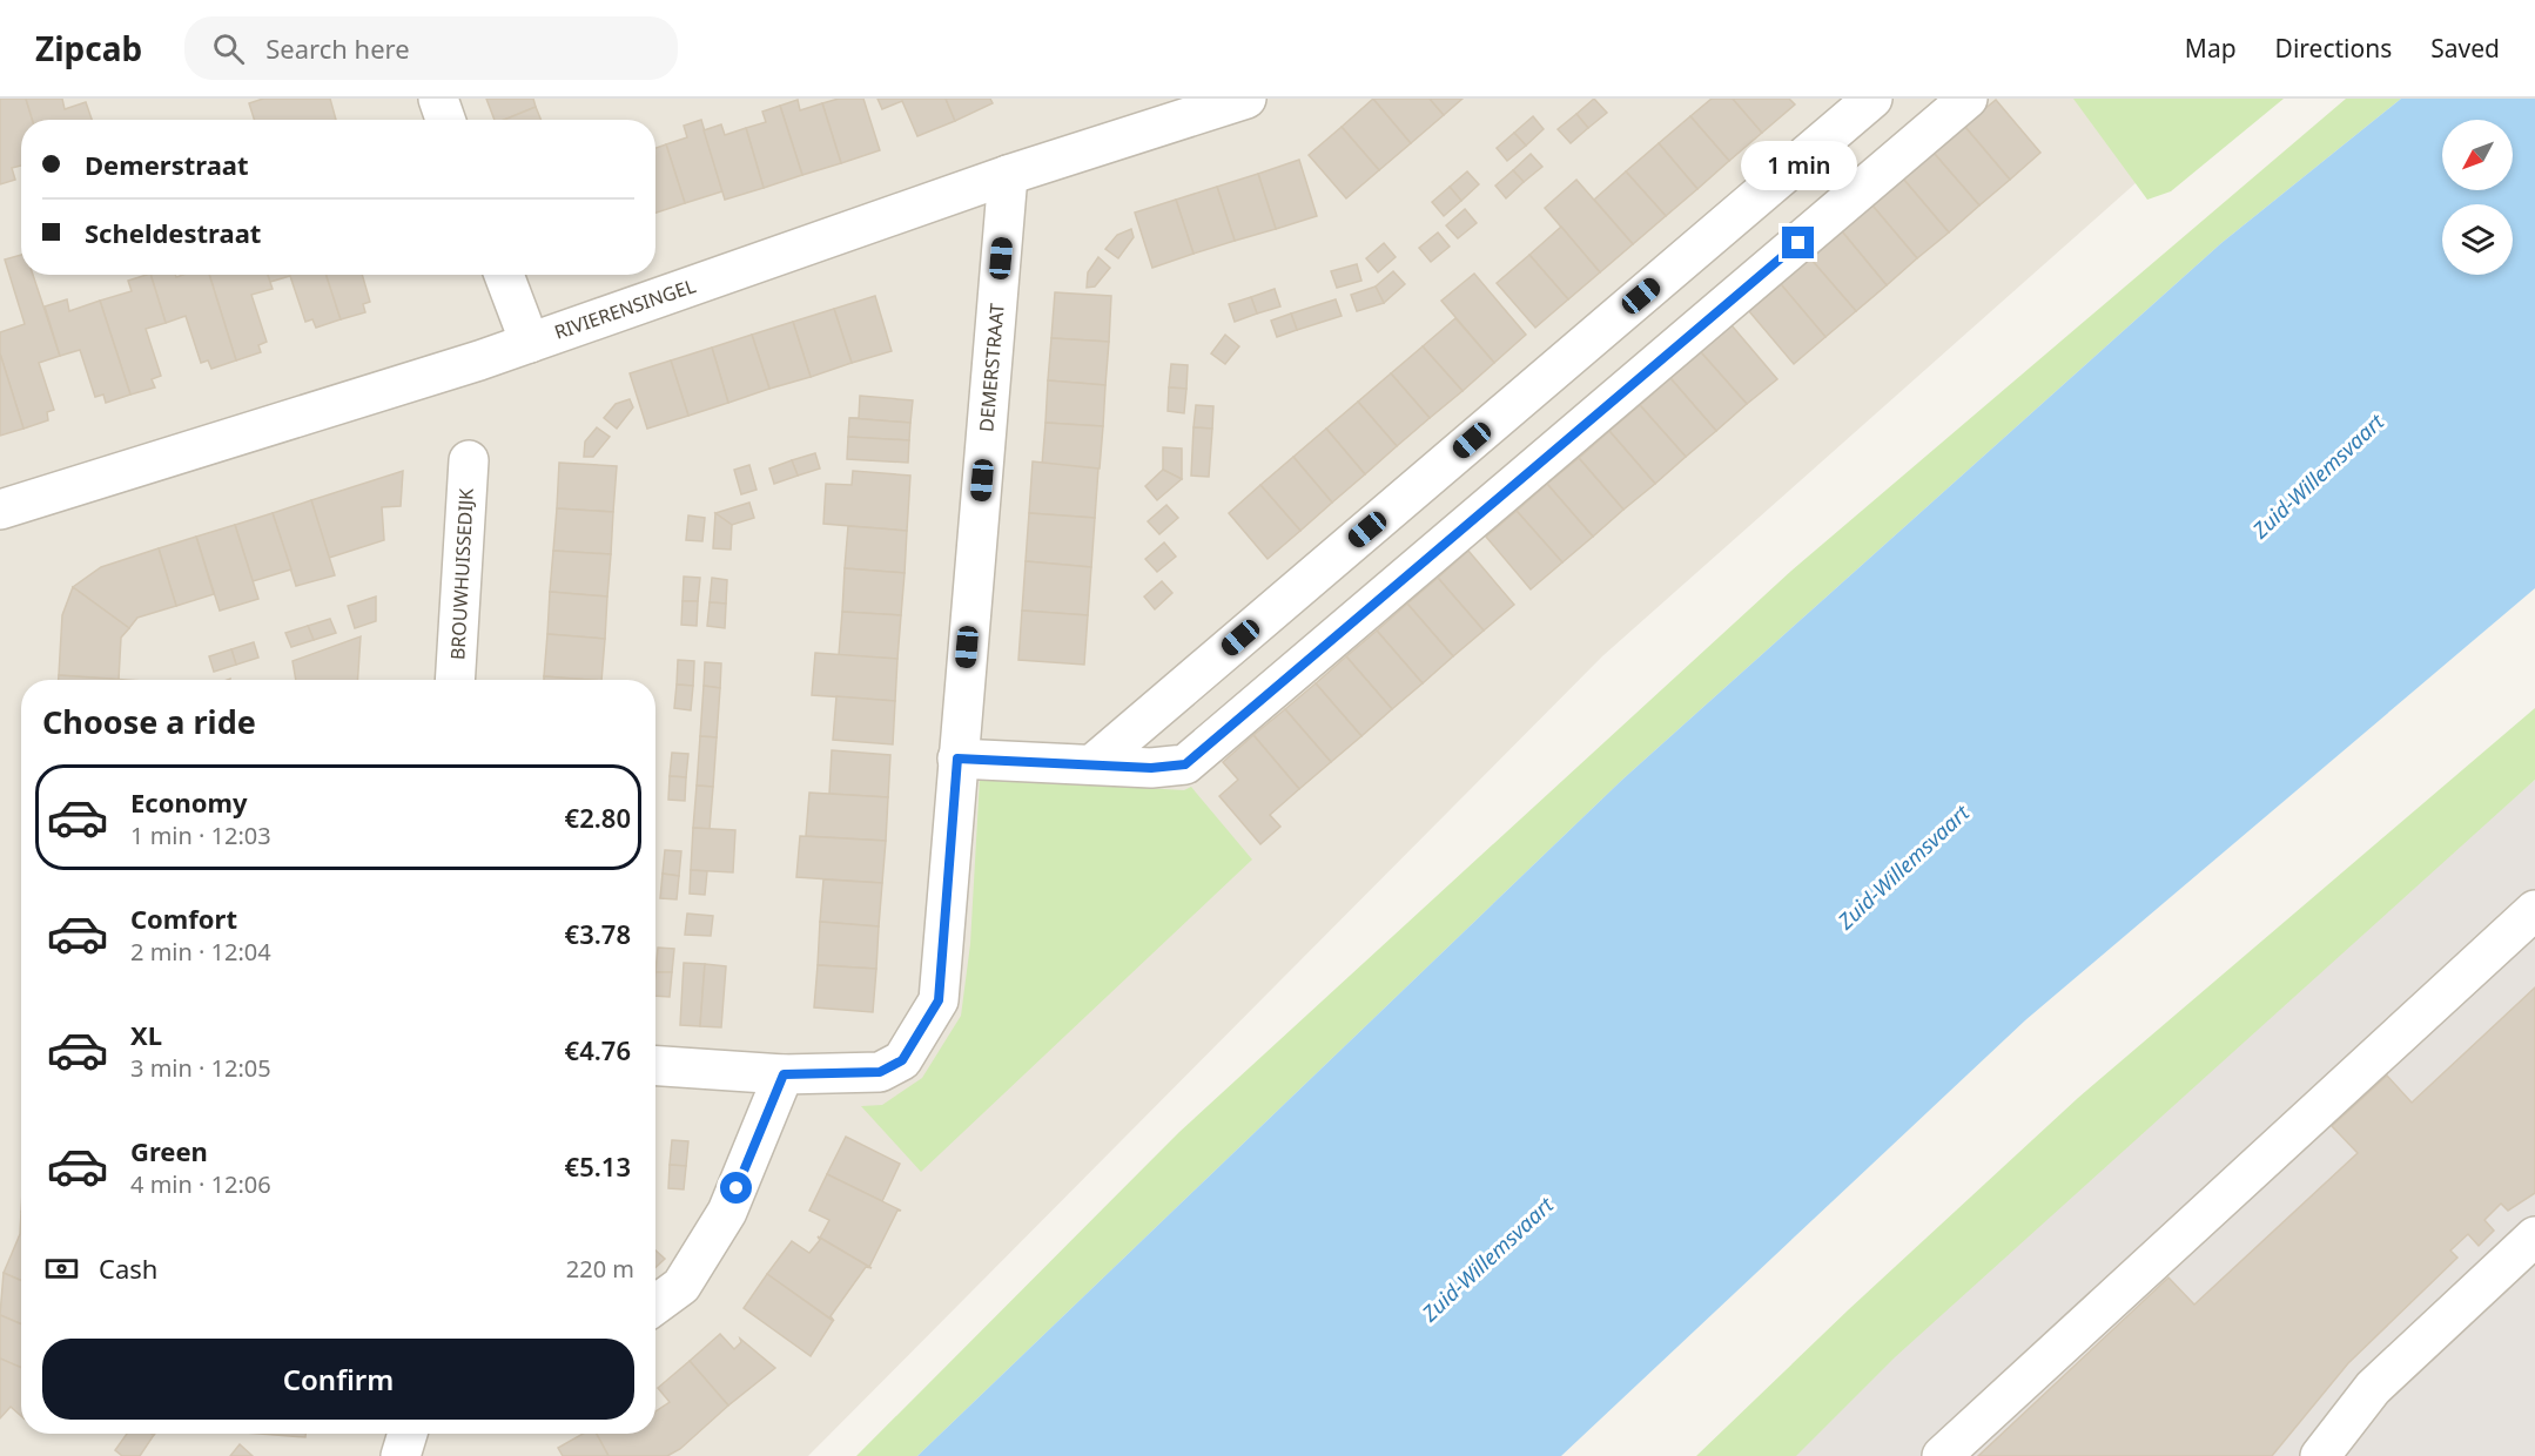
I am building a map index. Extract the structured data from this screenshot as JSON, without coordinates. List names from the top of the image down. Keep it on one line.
{"streets":{"street":["RIVIERENSINGEL","DEMERSTRAAT","BROUWHUISSEDIJK"]},"crossings":[["RIVIERENSINGEL","DEMERSTRAAT"]],"water":["Zuid-Willemsvaart"],"north":"bottom left","page":{"header":"Zipcab","search":"Search here","nav":["Map","Directions","Saved"],"banner":["Demerstraat","Scheldestraat"],"bubble":"1 min","heading":"Choose a ride","list":[{"name":"Economy","note":"1 min · 12:03","value":"€2.80"},{"name":"Comfort","note":"2 min · 12:04","value":"€3.78"},{"name":"XL","note":"3 min · 12:05","value":"€4.76"},{"name":"Green","note":"4 min · 12:06","value":"€5.13"}],"pay":["Cash","220 m"],"buttons":"Confirm"}}
